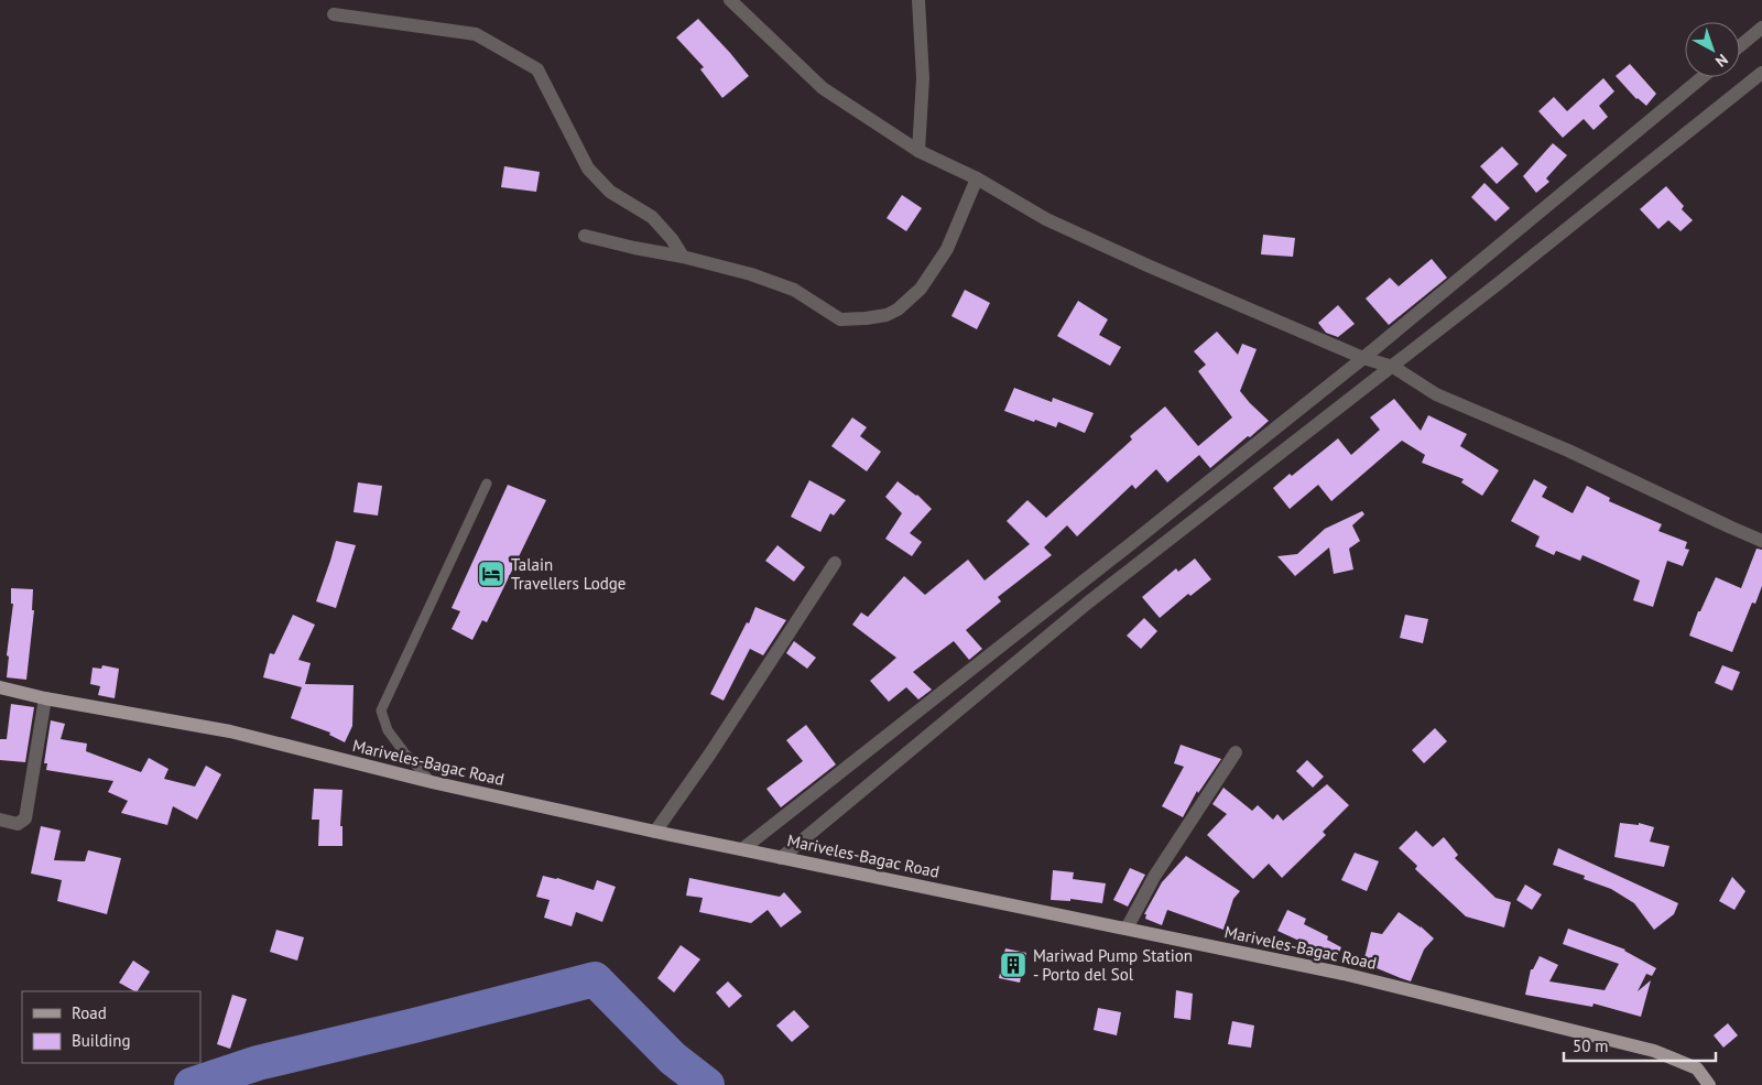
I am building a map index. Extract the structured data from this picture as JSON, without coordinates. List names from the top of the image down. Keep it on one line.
{"streets":{"main road":["Mariveles-Bagac Road"]},"places":{"hotel":["Talain Travellers Lodge"],"building":["Mariwad Pump Station - Porto del Sol"]},"legend":["Road","Building"],"scale_bar":"50 m","north":"bottom right"}
